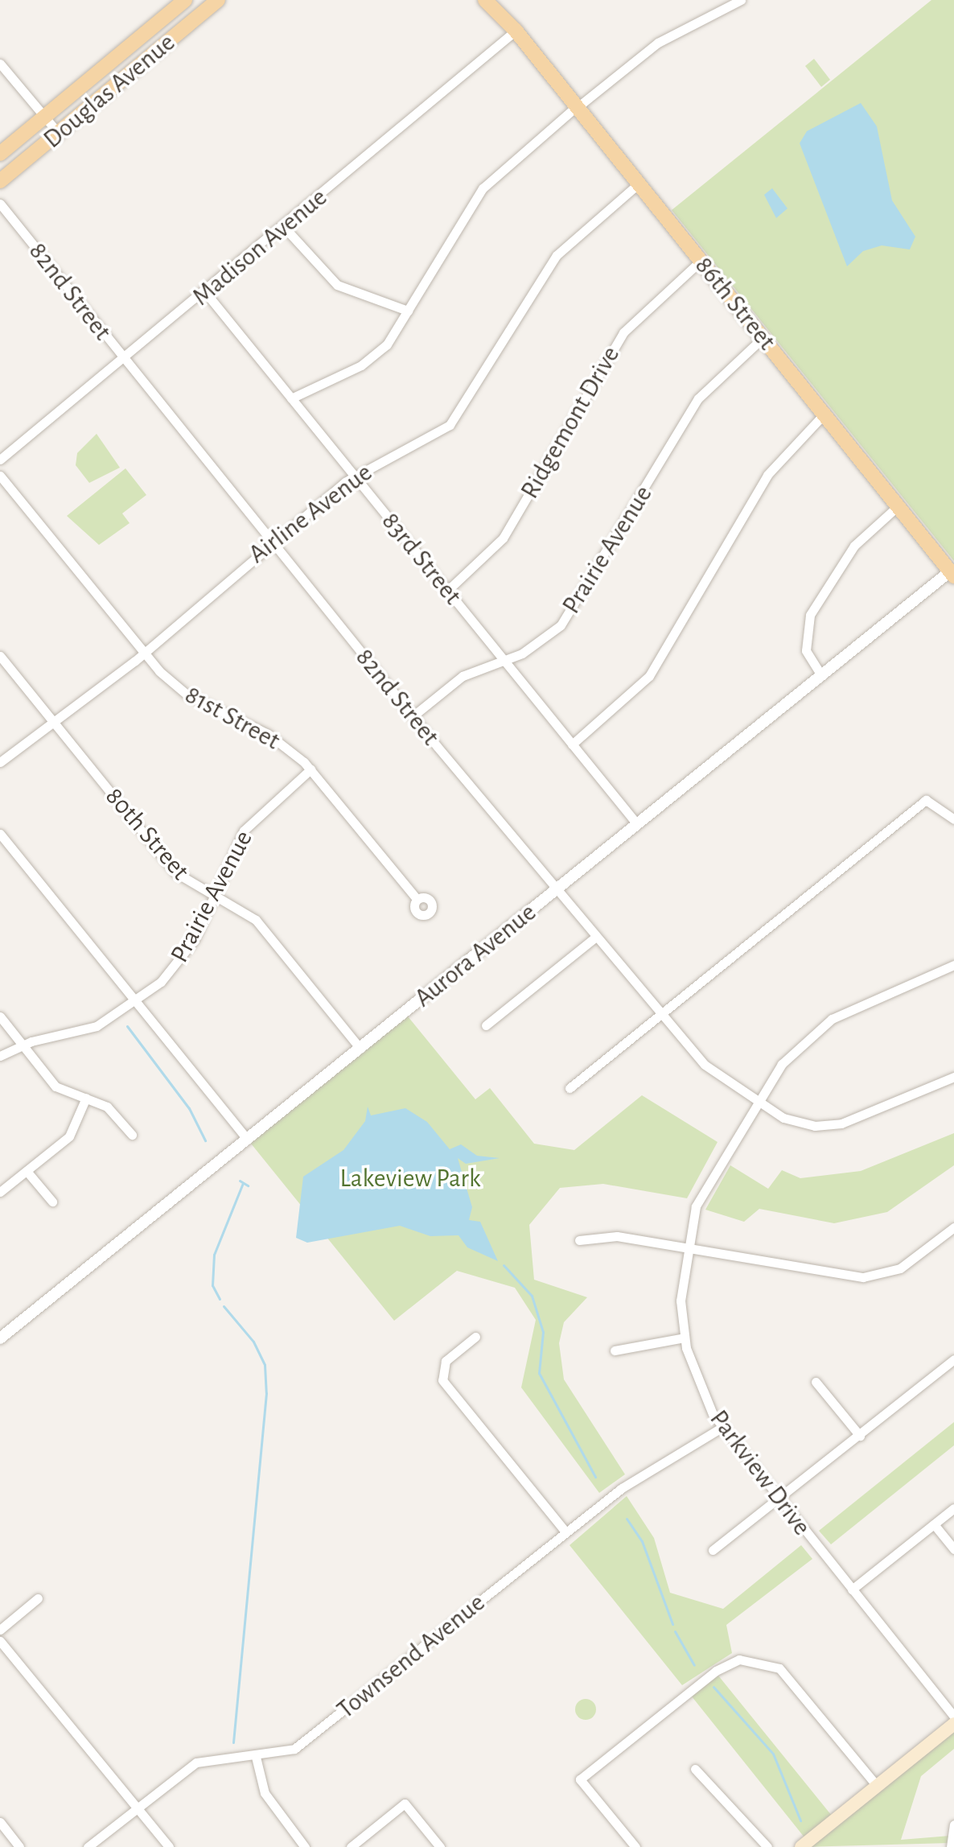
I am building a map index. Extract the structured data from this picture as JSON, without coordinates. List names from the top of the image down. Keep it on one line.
{"streets":{"main road":["Douglas Avenue","86th Street"],"street":["Madison Avenue","82nd Street","Ridgemont Drive","Airline Avenue","Prairie Avenue","83rd Street","81st Street","80th Street","Aurora Avenue","Parkview Drive","Townsend Avenue"]},"crossings":[["Madison Avenue","82nd Street"],["Madison Avenue","86th Street"],["Madison Avenue","83rd Street"],["82nd Street","Airline Avenue"],["82nd Street","Prairie Avenue"],["82nd Street","Aurora Avenue"],["82nd Street","Parkview Drive"],["86th Street","Ridgemont Drive"],["86th Street","Airline Avenue"],["86th Street","Prairie Avenue"],["86th Street","Aurora Avenue"],["Ridgemont Drive","83rd Street"],["Airline Avenue","83rd Street"],["Airline Avenue","81st Street"],["Airline Avenue","80th Street"],["Prairie Avenue","83rd Street"],["Prairie Avenue","81st Street"],["Prairie Avenue","80th Street"],["83rd Street","Aurora Avenue"],["80th Street","Aurora Avenue"],["Parkview Drive","Townsend Avenue"]],"parks":["Lakeview Park"]}
